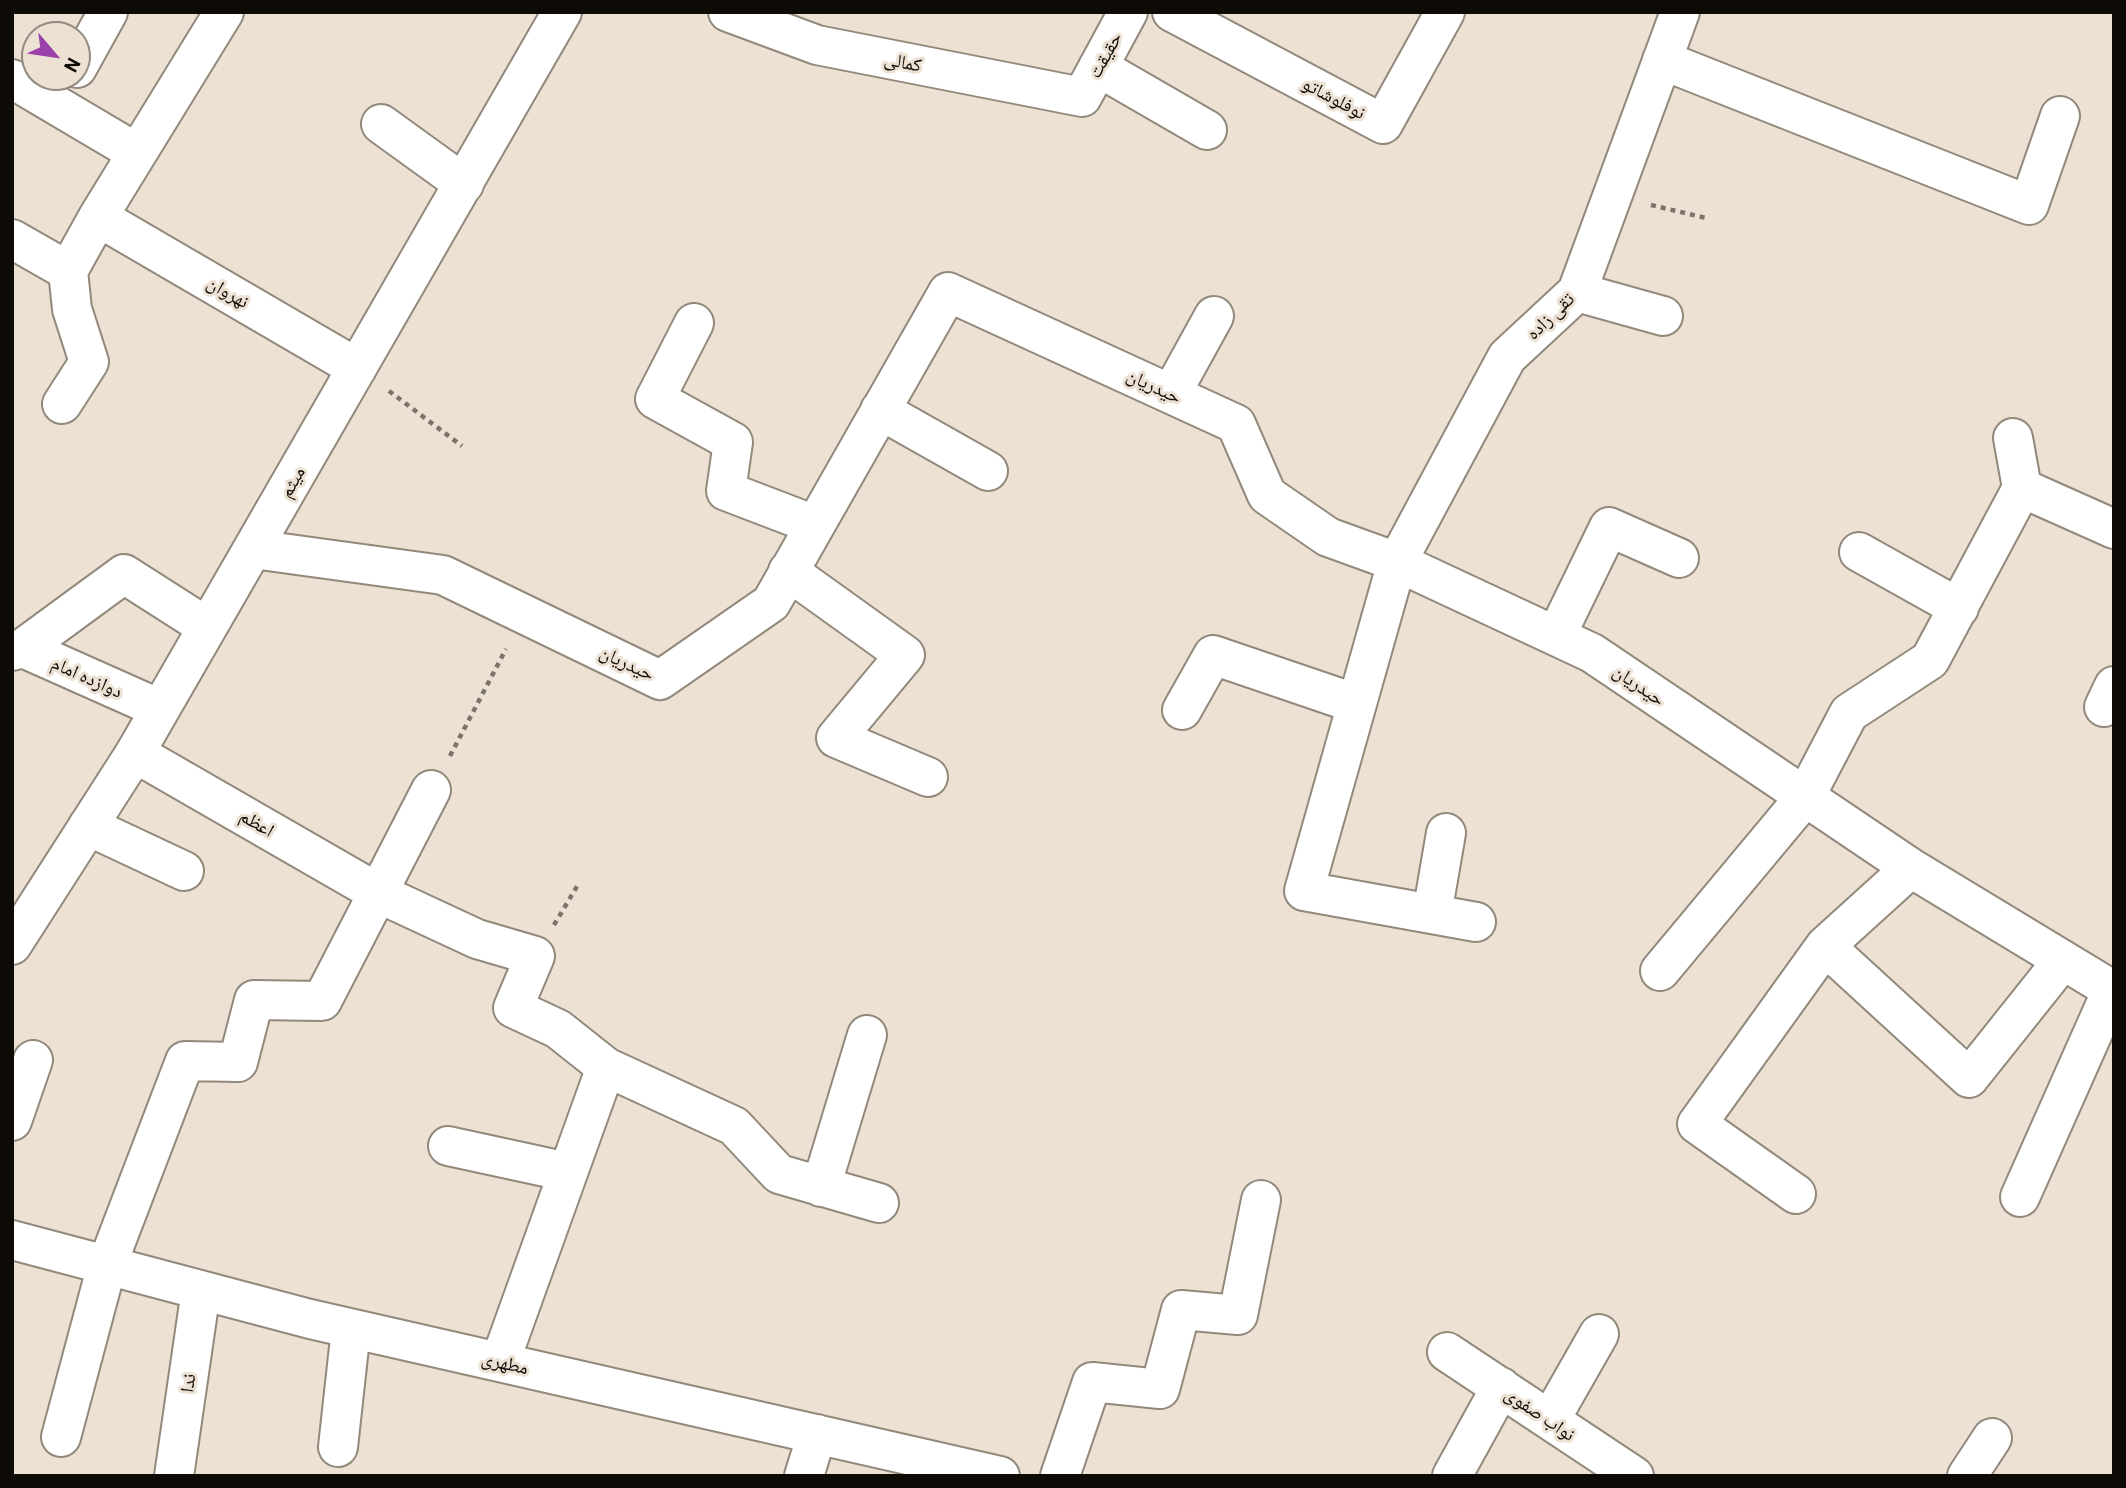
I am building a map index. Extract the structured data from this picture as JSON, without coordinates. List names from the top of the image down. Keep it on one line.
{"streets":{"street":["حقیقت","کمالی","نوفلوشاتو","نهروان","تقی زاده","حیدریان","میثم","دوازده امام","اعظم","مطهری","ندا","نواب صفوی"]},"crossings":[["حقیقت","کمالی"],["نهروان","میثم"],["تقی زاده","حیدریان"],["حیدریان","میثم"],["میثم","دوازده امام"],["میثم","اعظم"],["مطهری","ندا"]],"north":"bottom right"}
